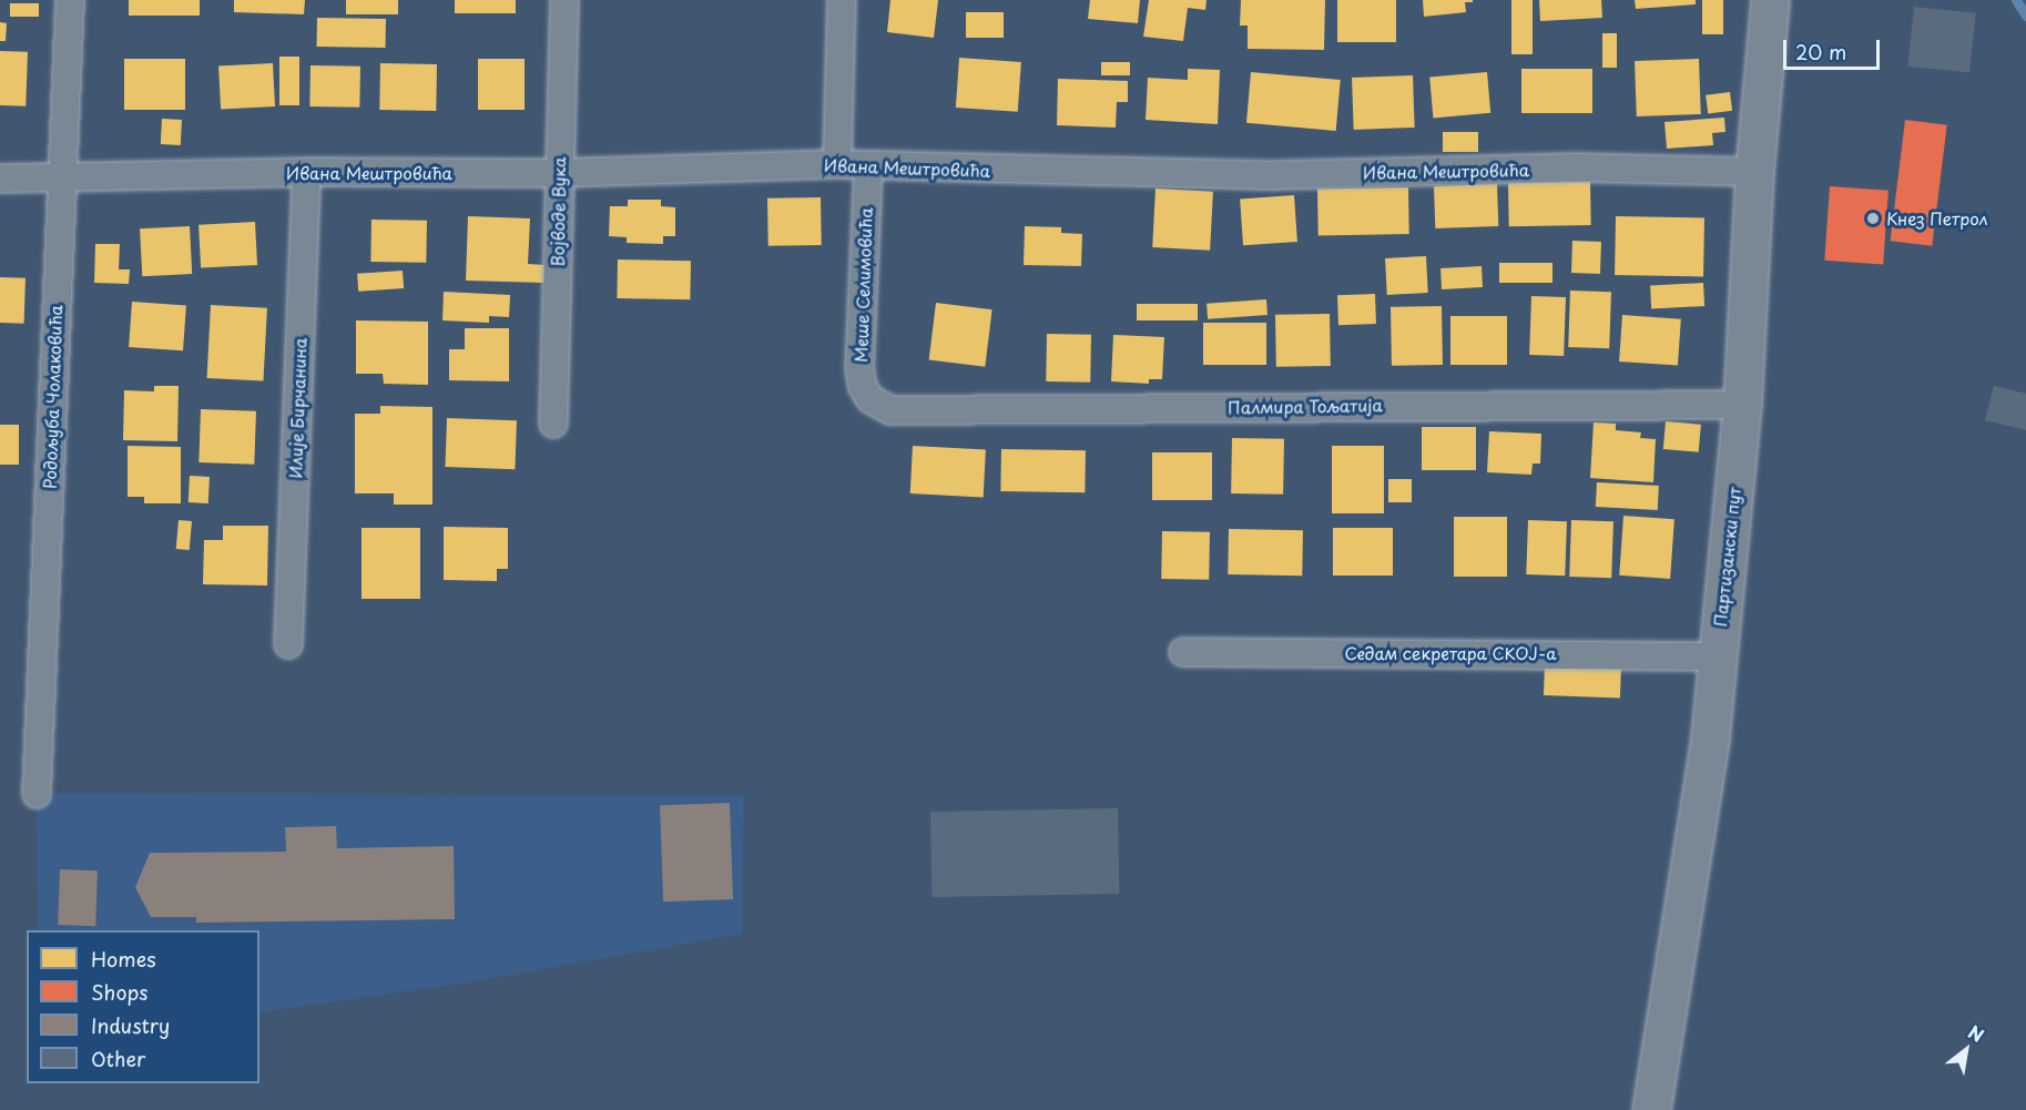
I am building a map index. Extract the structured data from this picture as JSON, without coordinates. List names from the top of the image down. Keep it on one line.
{"streets":{"main road":["Партизански пут"],"street":["Ивана Мештровића","Војводе Вука","Меше Селимовића","Родољуба Чолаковића","Палмира Тољатија","Илије Бирчанина","Седам секретара СКОЈ-а"]},"crossings":[["Ивана Мештровића","Војводе Вука"],["Ивана Мештровића","Меше Селимовића"],["Ивана Мештровића","Родољуба Чолаковића"],["Ивана Мештровића","Илије Бирчанина"],["Ивана Мештровића","Партизански пут"],["Меше Селимовића","Палмира Тољатија"],["Палмира Тољатија","Партизански пут"],["Партизански пут","Седам секретара СКОЈ-а"]],"places":["Кнез Петрол"],"legend":["Homes","Shops","Industry","Other"],"scale_bar":"20 m","north":"top right"}
